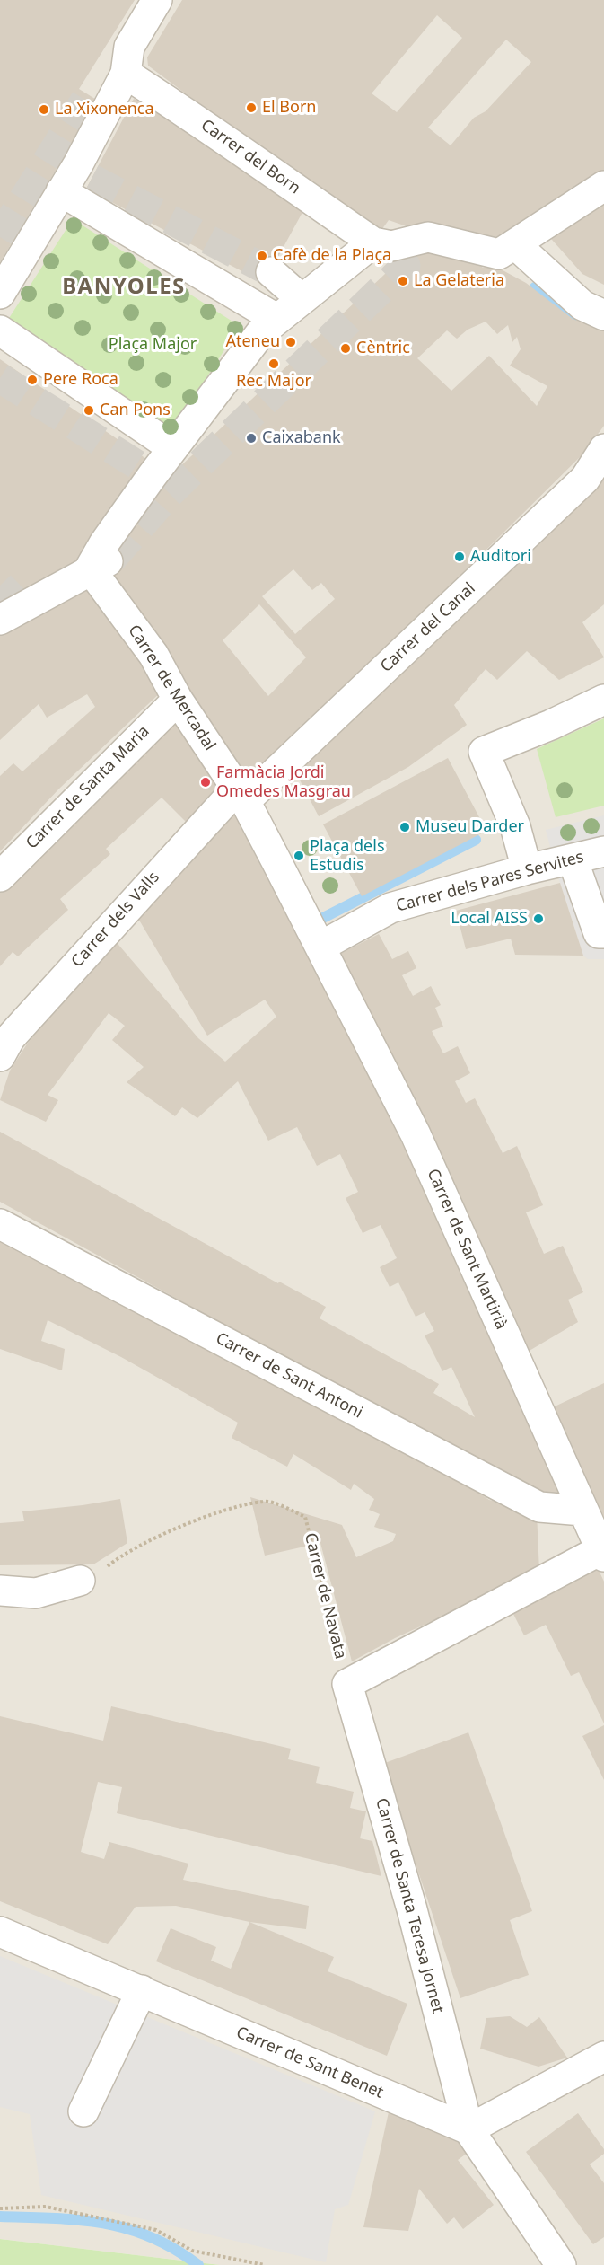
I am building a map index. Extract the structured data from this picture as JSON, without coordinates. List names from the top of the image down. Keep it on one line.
{"streets":{"street":["Carrer del Born","Carrer del Canal","Carrer de Mercadal","Carrer de Santa Maria","Carrer dels Pares Servites","Carrer dels Valls","Carrer de Sant Martirià","Carrer de Sant Antoni","Carrer de Navata","Carrer de Santa Teresa Jornet","Carrer de Sant Benet"]},"crossings":[["Carrer del Canal","Carrer de Mercadal"],["Carrer del Canal","Carrer dels Valls"],["Carrer de Mercadal","Carrer de Santa Maria"],["Carrer de Mercadal","Carrer dels Valls"],["Carrer dels Pares Servites","Carrer de Sant Martirià"],["Carrer de Sant Martirià","Carrer de Sant Antoni"],["Carrer de Sant Martirià","Carrer de Navata"],["Carrer de Navata","Carrer de Santa Teresa Jornet"],["Carrer de Santa Teresa Jornet","Carrer de Sant Benet"]],"districts":["BANYOLES"],"parks":["Plaça Major"],"places":["El Born","La Xixonenca","Cafè de la Plaça","La Gelateria","Ateneu","Cèntric","Rec Major","Pere Roca","Can Pons","Caixabank","Auditori","Farmàcia Jordi Omedes Masgrau","Museu Darder","Plaça dels Estudis","Local AISS"]}
